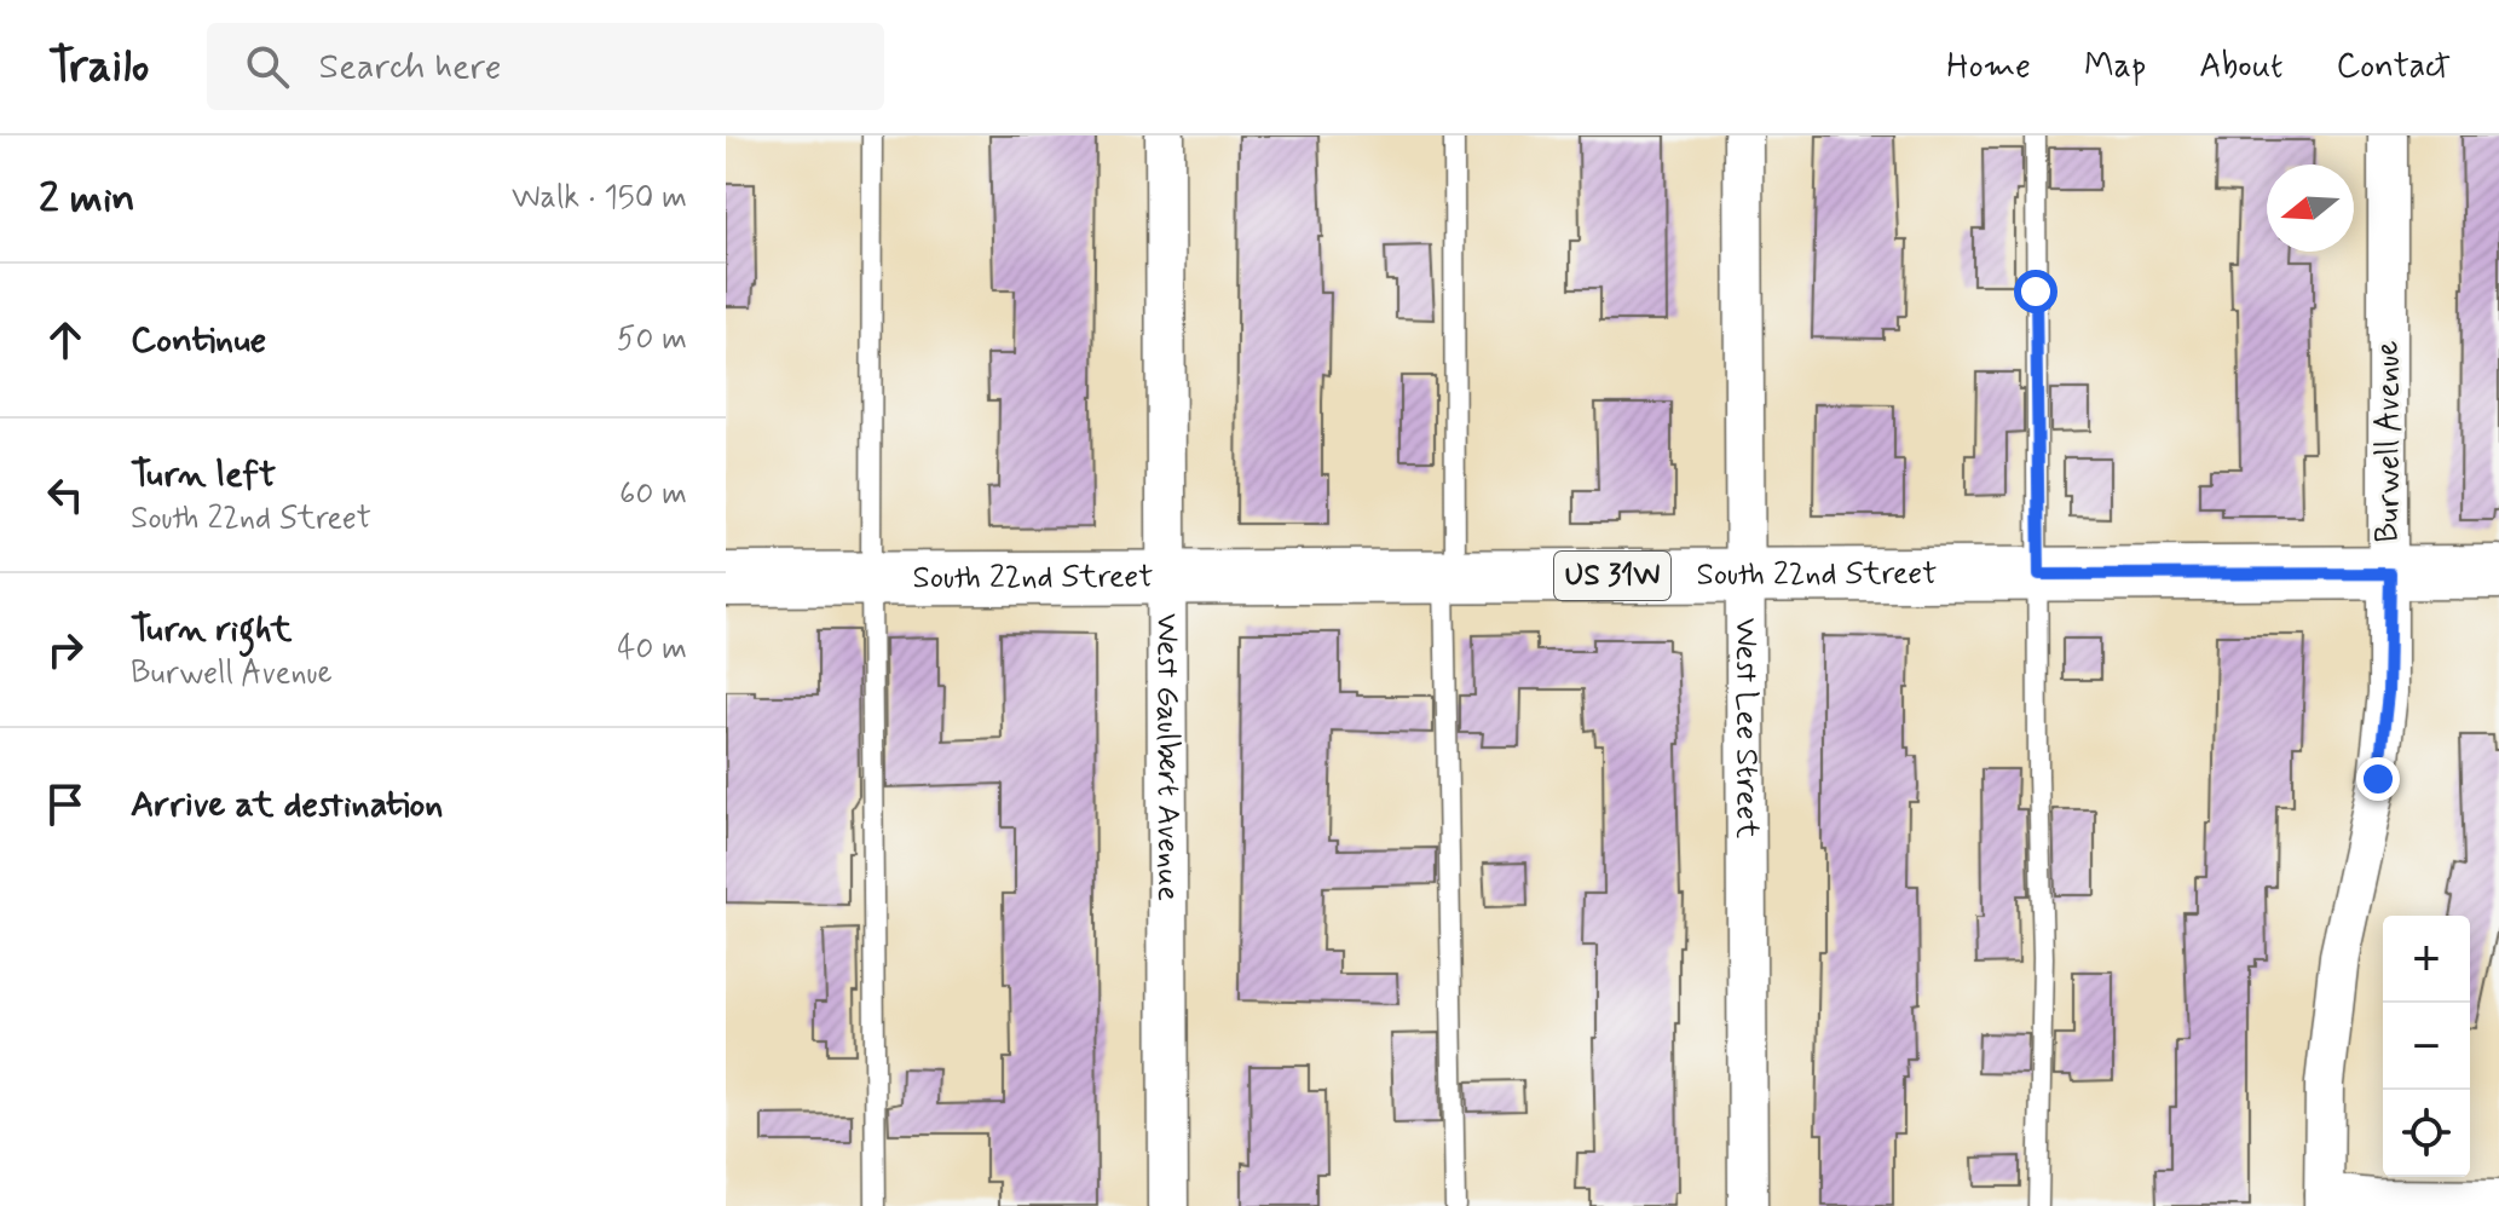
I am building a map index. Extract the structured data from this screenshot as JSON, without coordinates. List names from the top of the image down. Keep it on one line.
{"streets":{"main road":["South 22nd Street","US 31W"],"street":["Burwell Avenue","West Lee Street","West Gaulbert Avenue"]},"crossings":[["Burwell Avenue","South 22nd Street"],["South 22nd Street","West Lee Street"],["South 22nd Street","West Gaulbert Avenue"]],"north":"left","page":{"header":"Trailo","search":"Search here","nav":["Home","Map","About","Contact"],"heading":["2 min","Walk · 150 m"],"list":[["Continue","50 m"],["Turn left","South 22nd Street","60 m"],["Turn right","Burwell Avenue","40 m"],"Arrive at destination"],"map_buttons":["+","−"]}}
